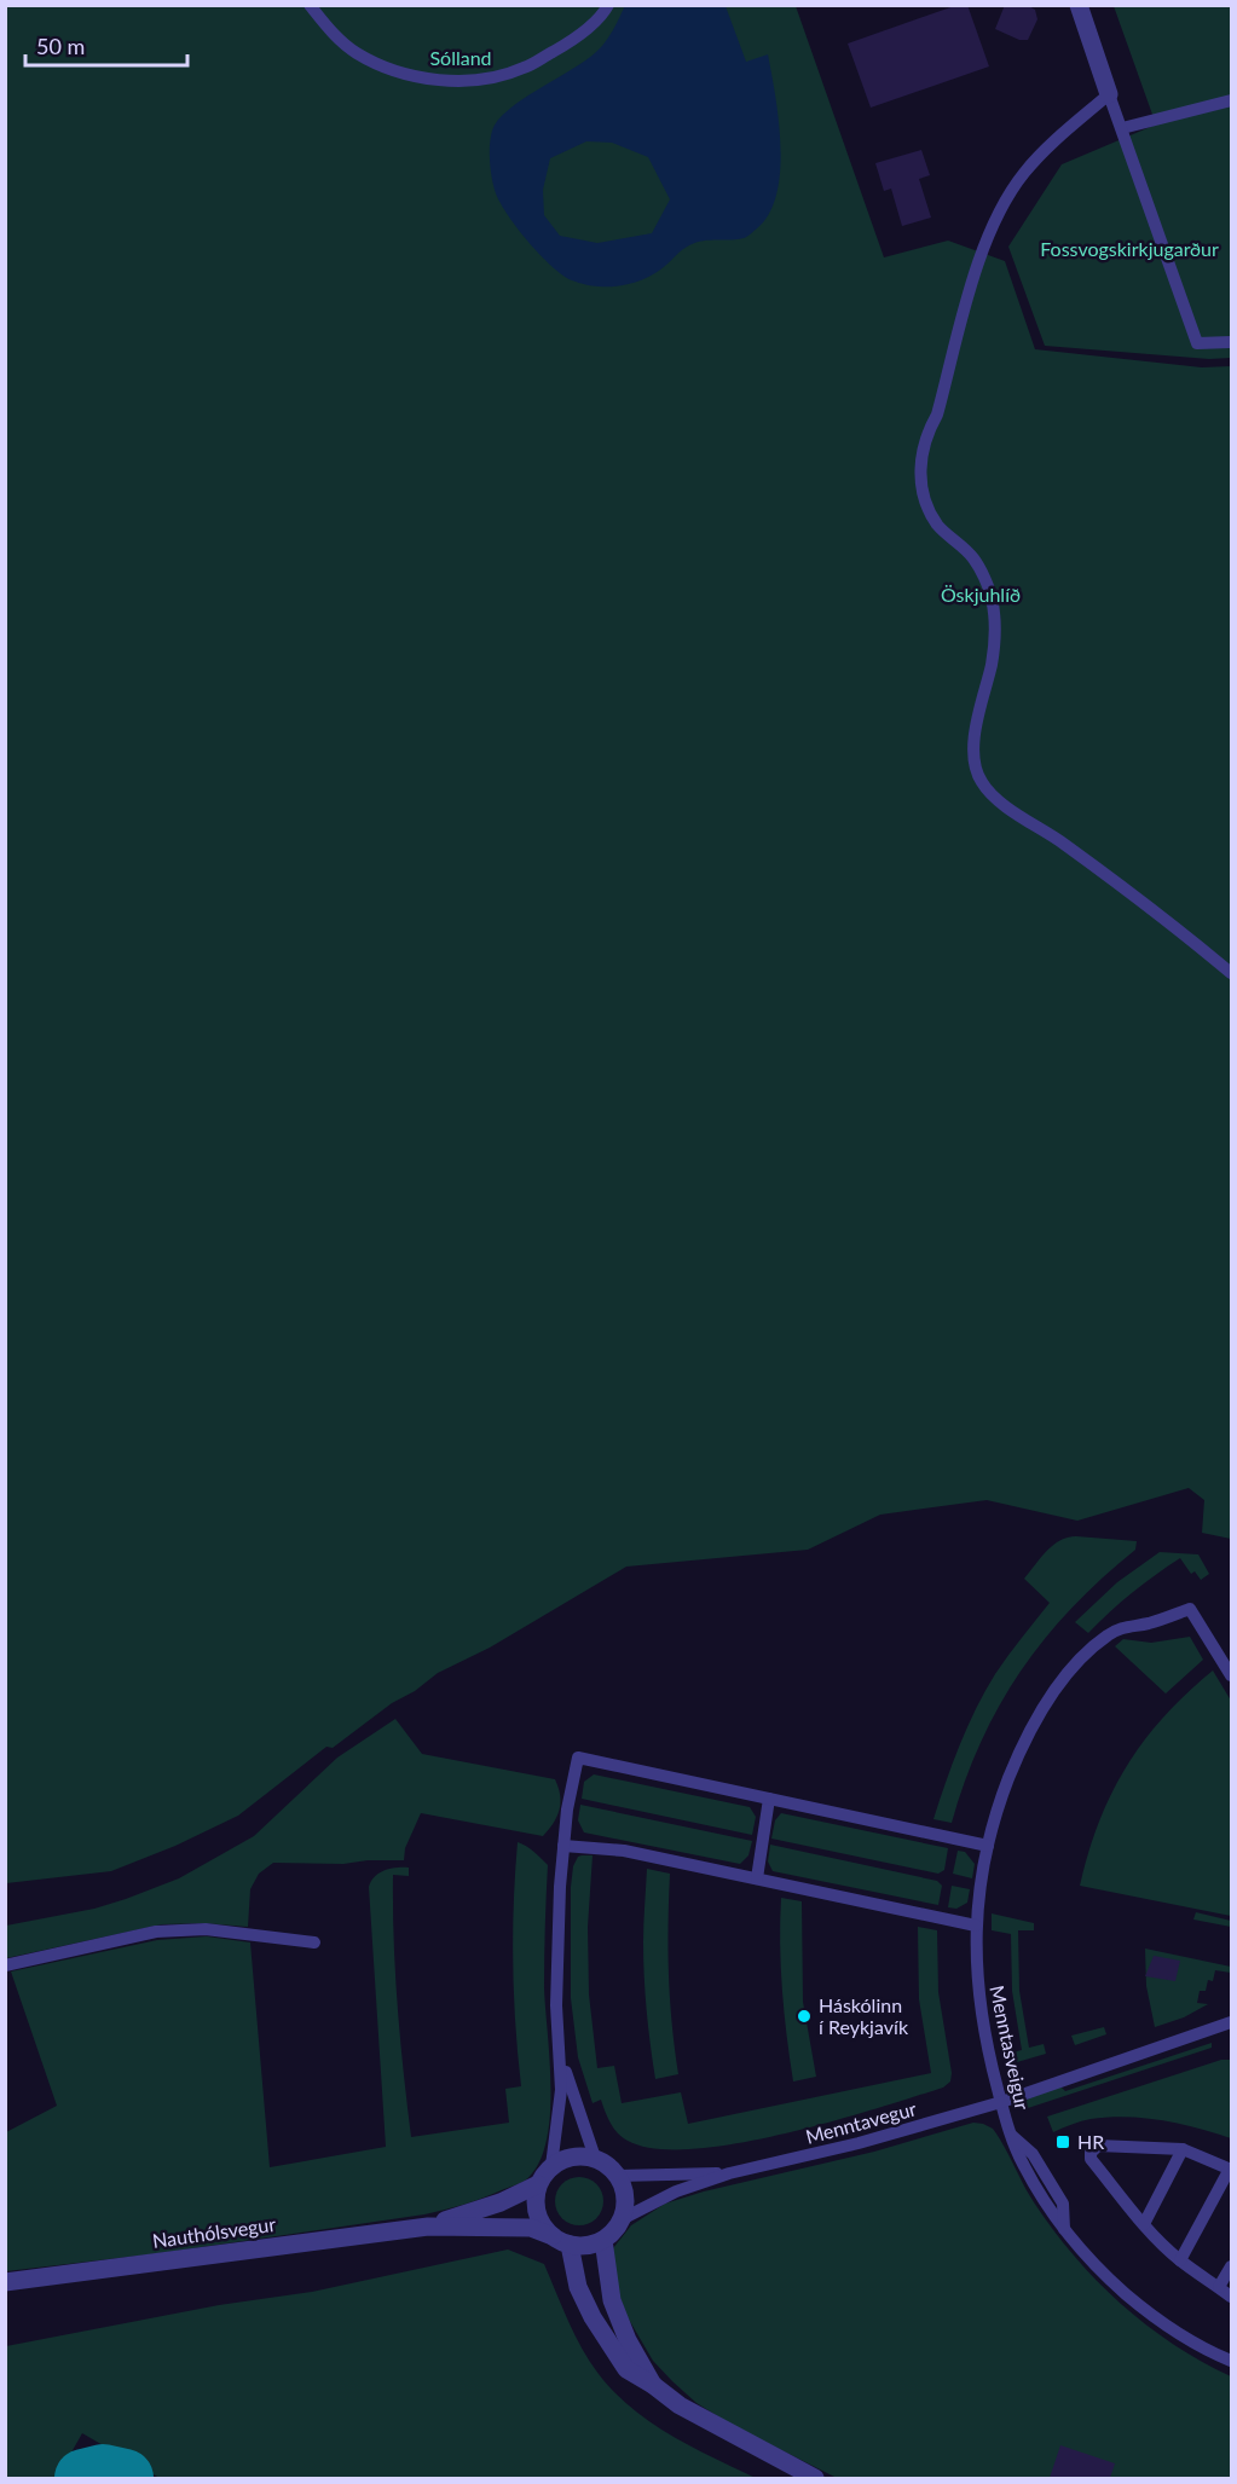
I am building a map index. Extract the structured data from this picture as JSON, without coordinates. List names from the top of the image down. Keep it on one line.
{"streets":{"street":["Nauthólsvegur"],"lane":["Menntasveigur","Menntavegur"]},"crossings":[["Menntasveigur","Menntavegur"],["Menntavegur","Nauthólsvegur"]],"parks":["Sólland","Fossvogskirkjugarður","Öskjuhlíð"],"places":{"other":["Háskólinn í Reykjavík"],"transit":["HR"]},"scale_bar":"50 m"}
